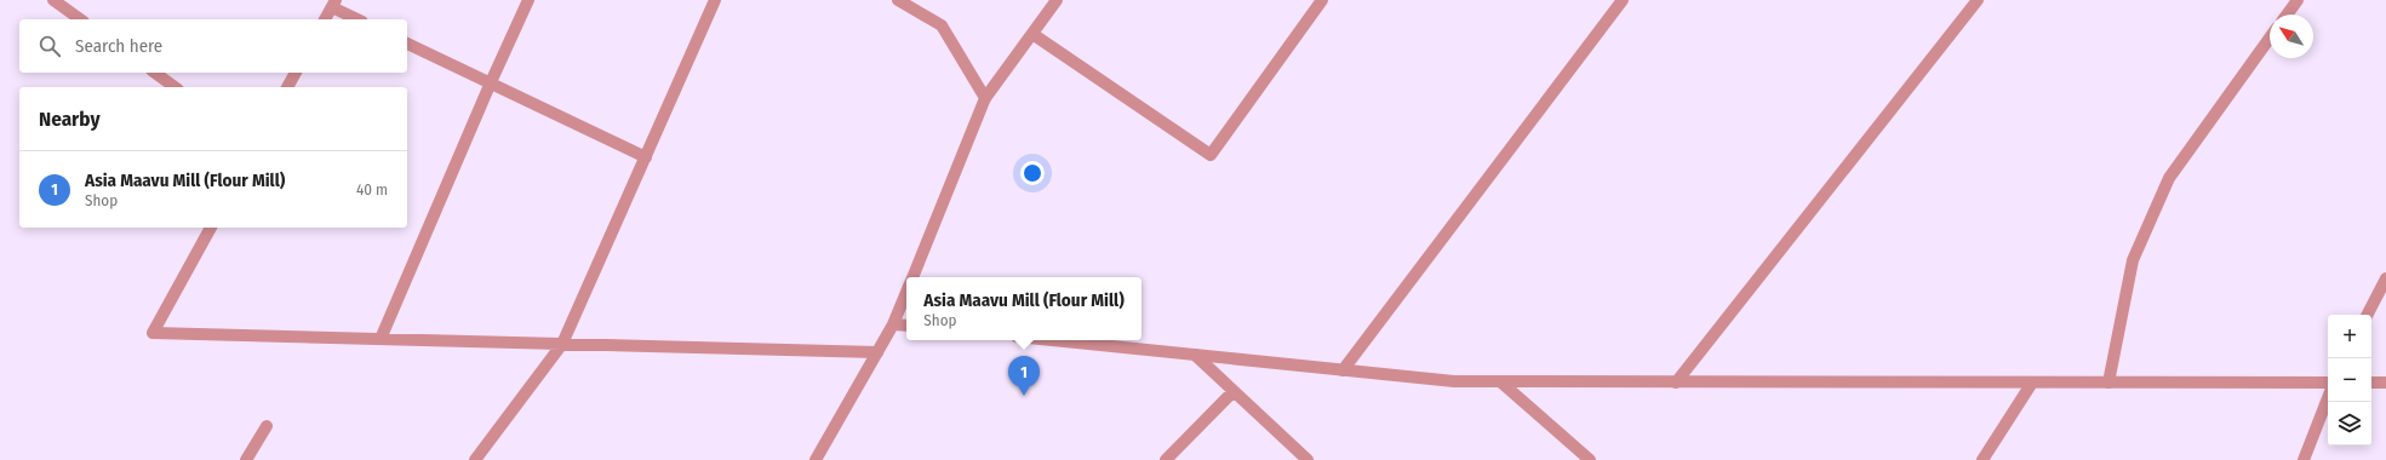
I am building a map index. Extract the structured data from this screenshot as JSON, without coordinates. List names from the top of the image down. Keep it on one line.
{"north":"top left","page":{"search":"Search here","heading":"Nearby","list":[{"mark":"1","name":"Asia Maavu Mill (Flour Mill)","note":"Shop","value":"40 m"}],"popup":["Asia Maavu Mill (Flour Mill)","Shop"],"map_buttons":["+","−"],"pins":"1"}}
